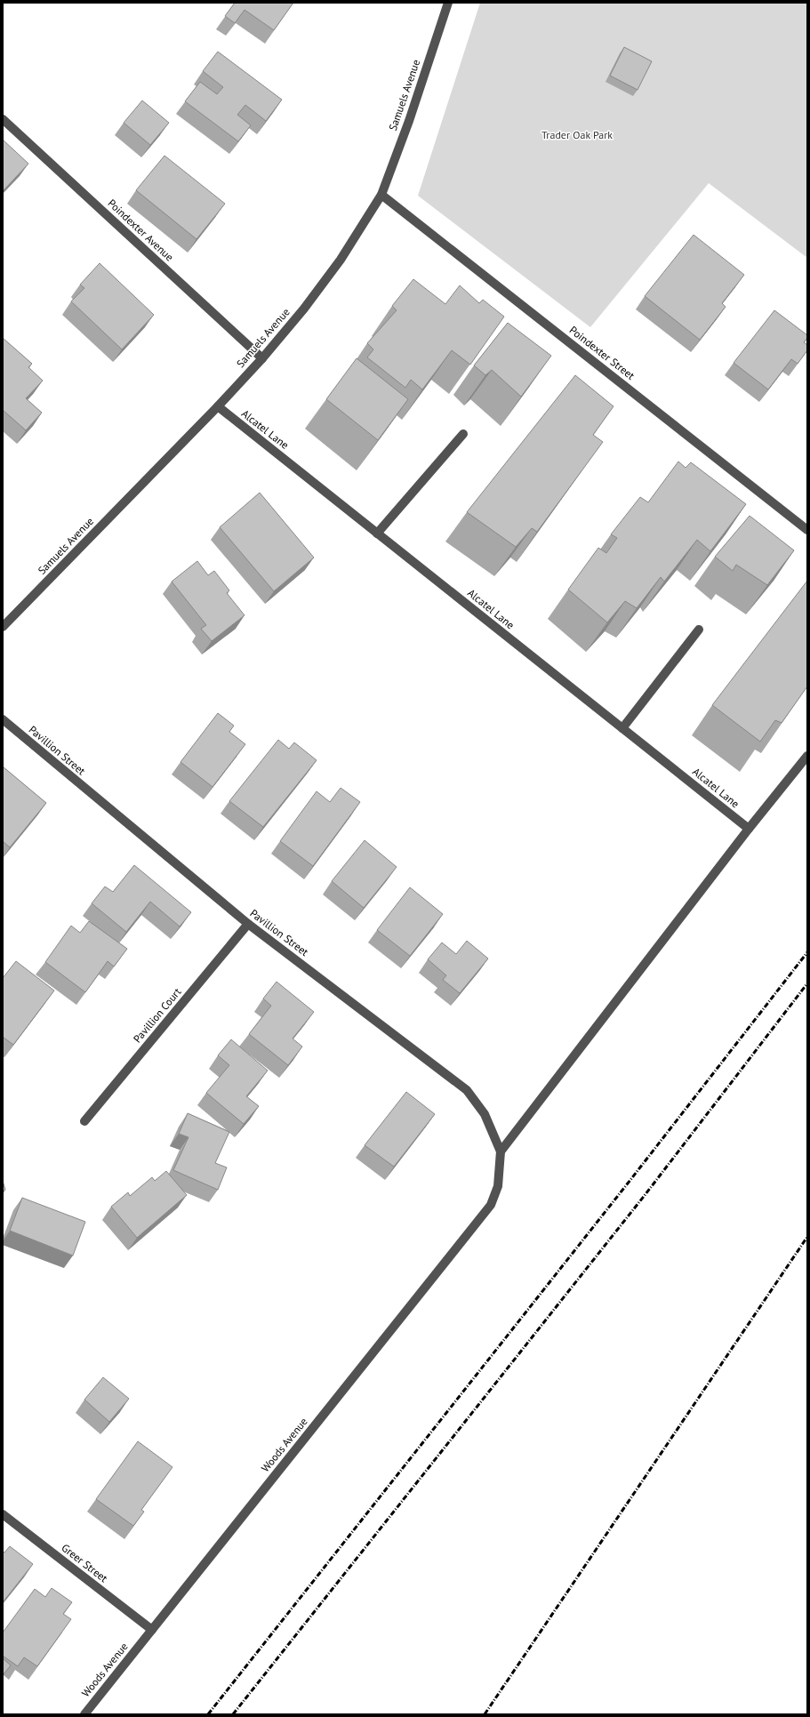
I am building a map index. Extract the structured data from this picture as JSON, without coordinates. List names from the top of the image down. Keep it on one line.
{"streets":{"street":["Samuels Avenue","Poindexter Avenue","Poindexter Street","Alcatel Lane","Pavillion Street","Pavillion Court","Woods Avenue","Greer Street"]},"crossings":[["Samuels Avenue","Poindexter Avenue"],["Samuels Avenue","Poindexter Street"],["Samuels Avenue","Alcatel Lane"],["Pavillion Street","Pavillion Court"],["Pavillion Street","Woods Avenue"],["Woods Avenue","Greer Street"]],"parks":["Trader Oak Park"]}
